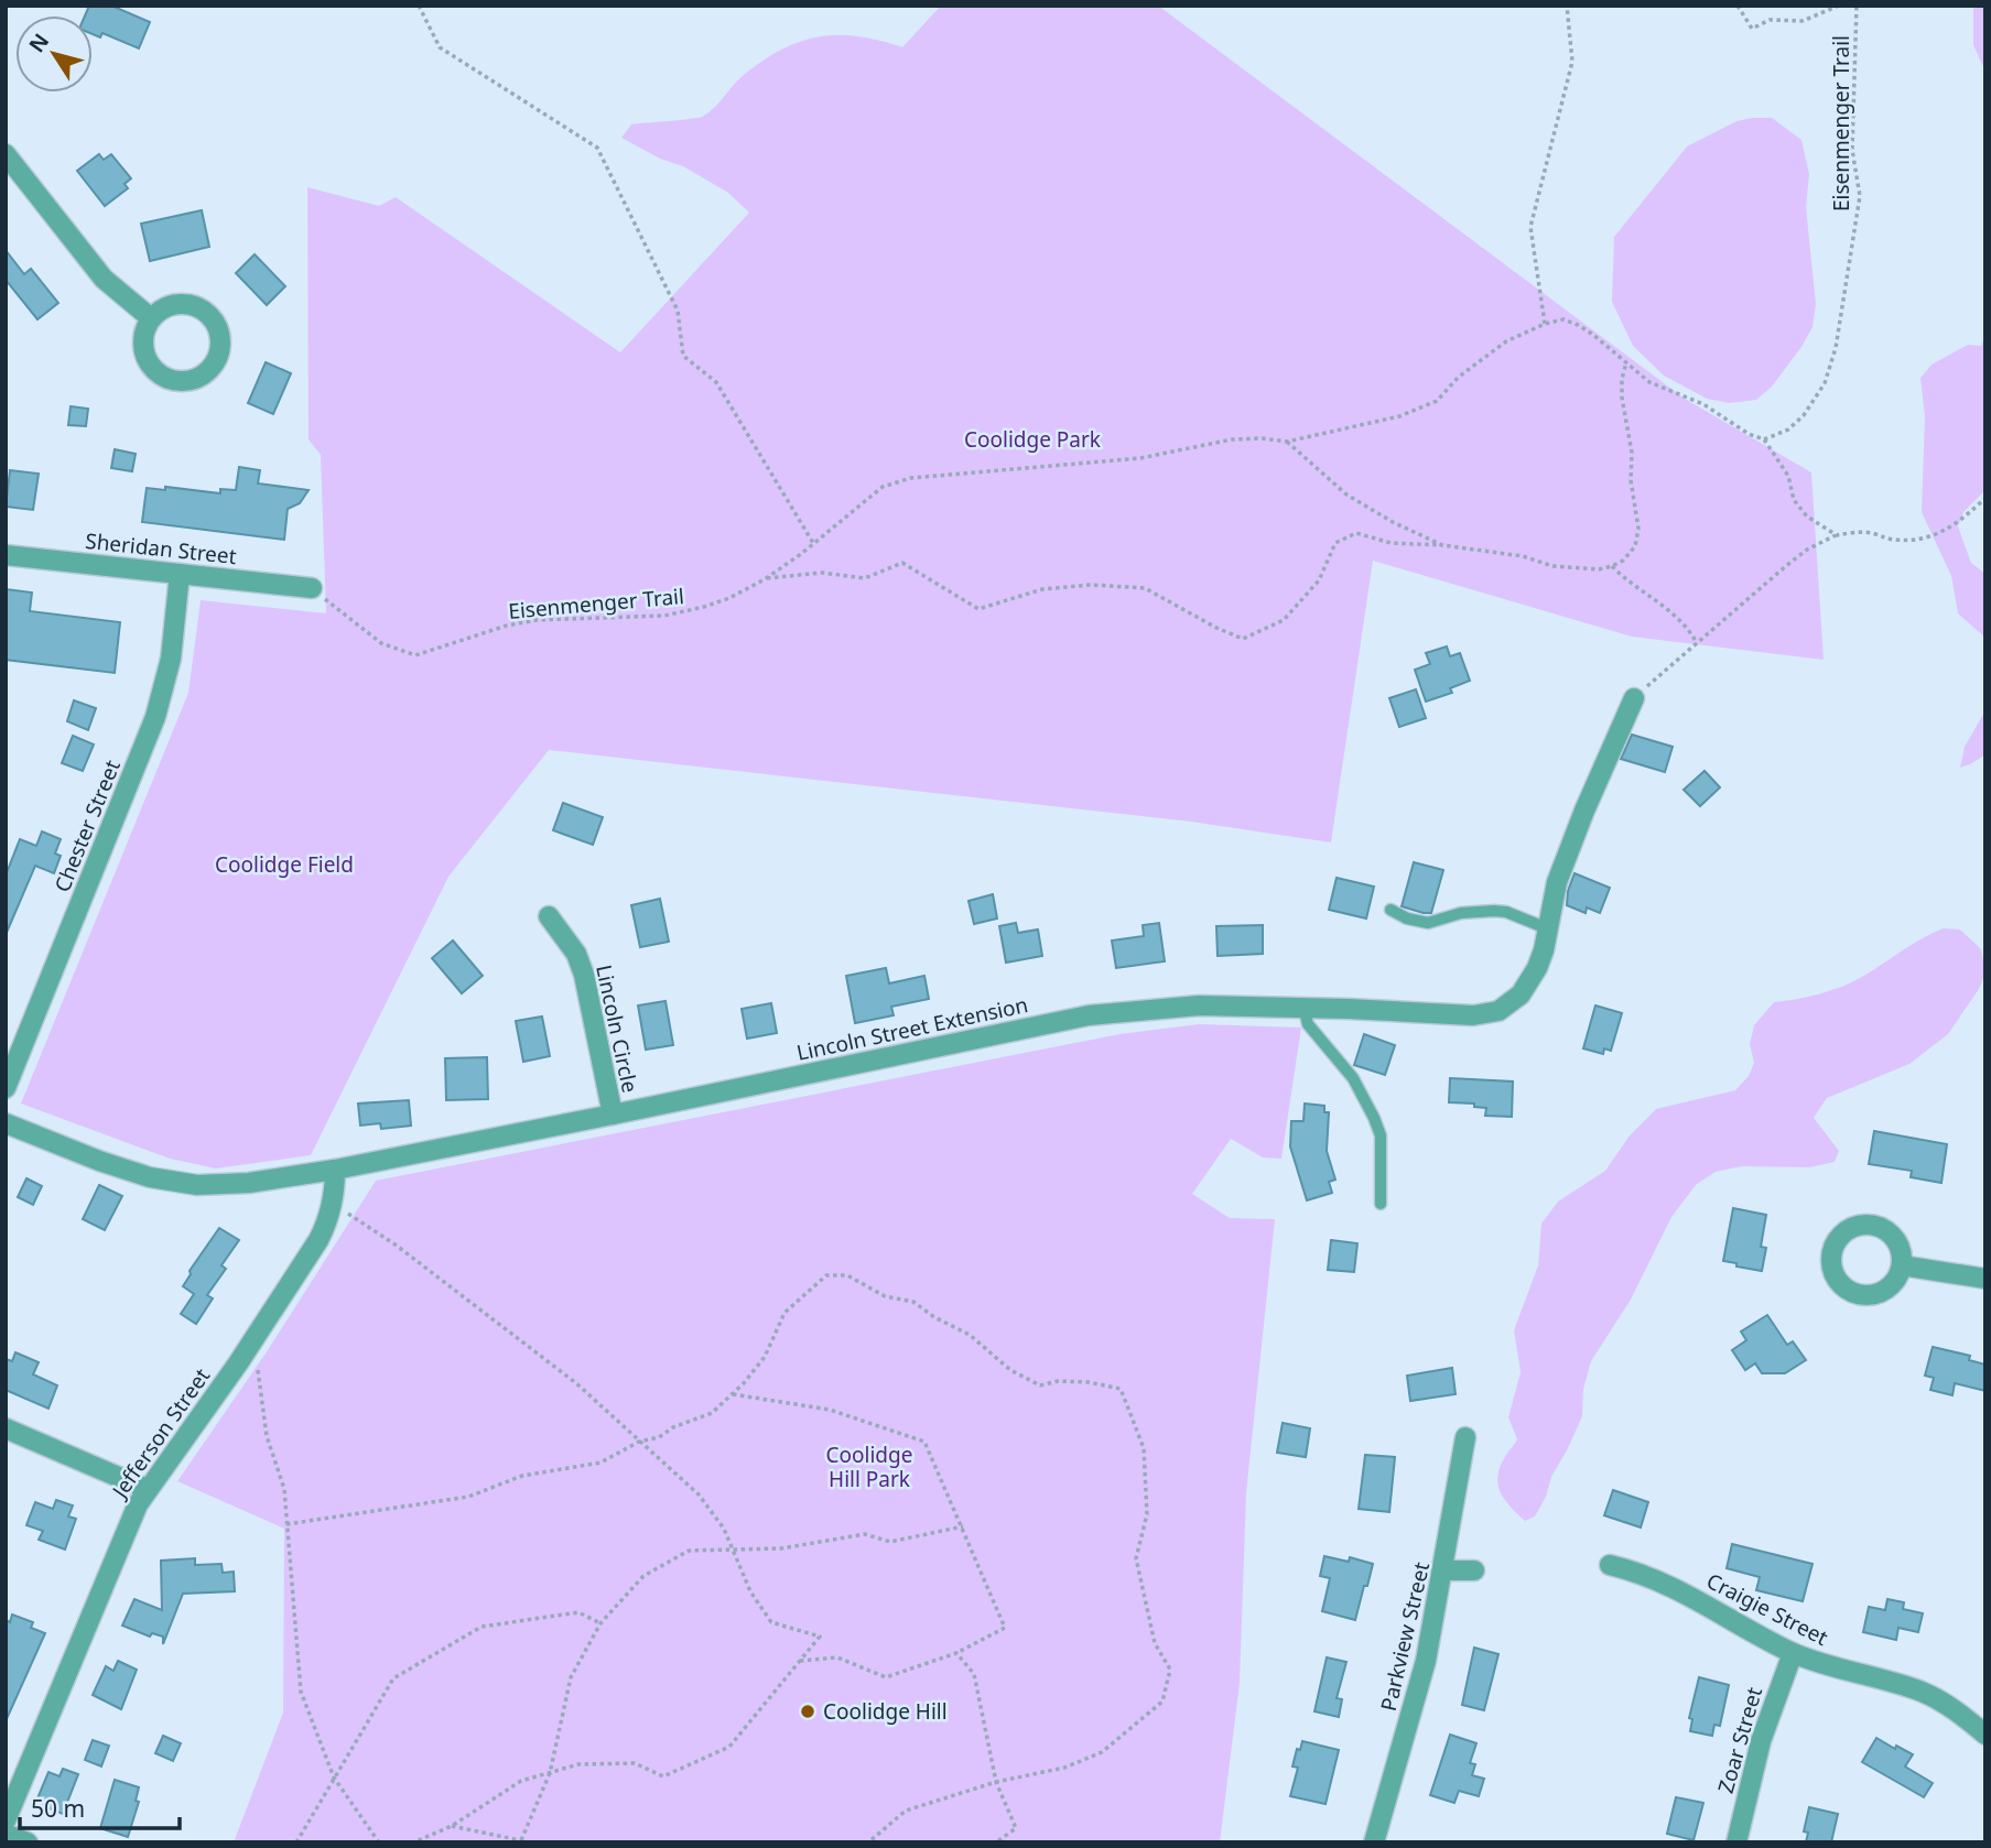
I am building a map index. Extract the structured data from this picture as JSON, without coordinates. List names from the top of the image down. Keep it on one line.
{"streets":{"street":["Sheridan Street","Chester Street","Lincoln Circle","Lincoln Street Extension","Jefferson Street","Craigie Street","Parkview Street","Zoar Street"],"path":["Eisenmenger Trail"]},"crossings":[["Eisenmenger Trail","Sheridan Street"],["Sheridan Street","Chester Street"],["Lincoln Circle","Lincoln Street Extension"],["Lincoln Street Extension","Jefferson Street"],["Craigie Street","Zoar Street"]],"parks":["Coolidge Park","Coolidge Field","Coolidge Hill Park"],"places":["Coolidge Hill"],"scale_bar":"50 m","north":"top left"}
